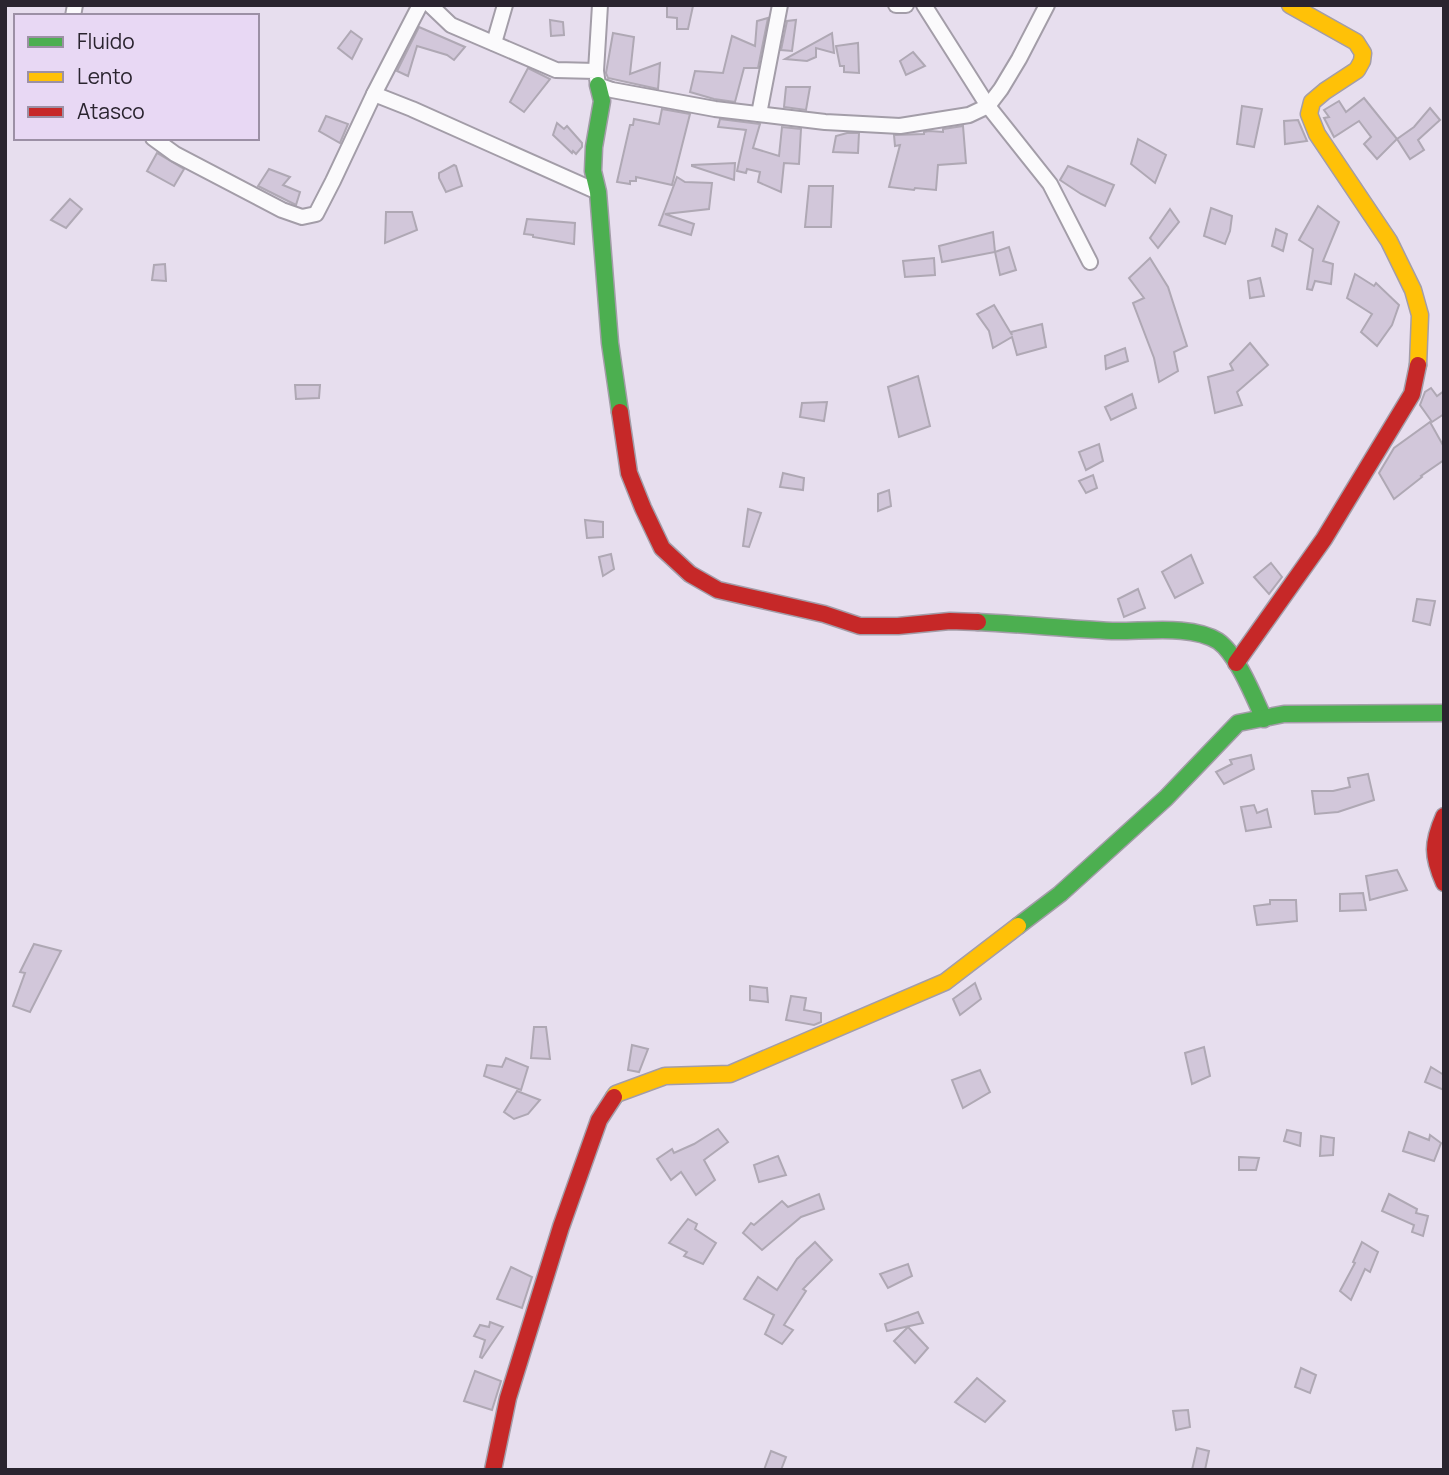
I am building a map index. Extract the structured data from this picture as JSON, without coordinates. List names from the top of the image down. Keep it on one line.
{"legend":["Fluido","Lento","Atasco"]}
